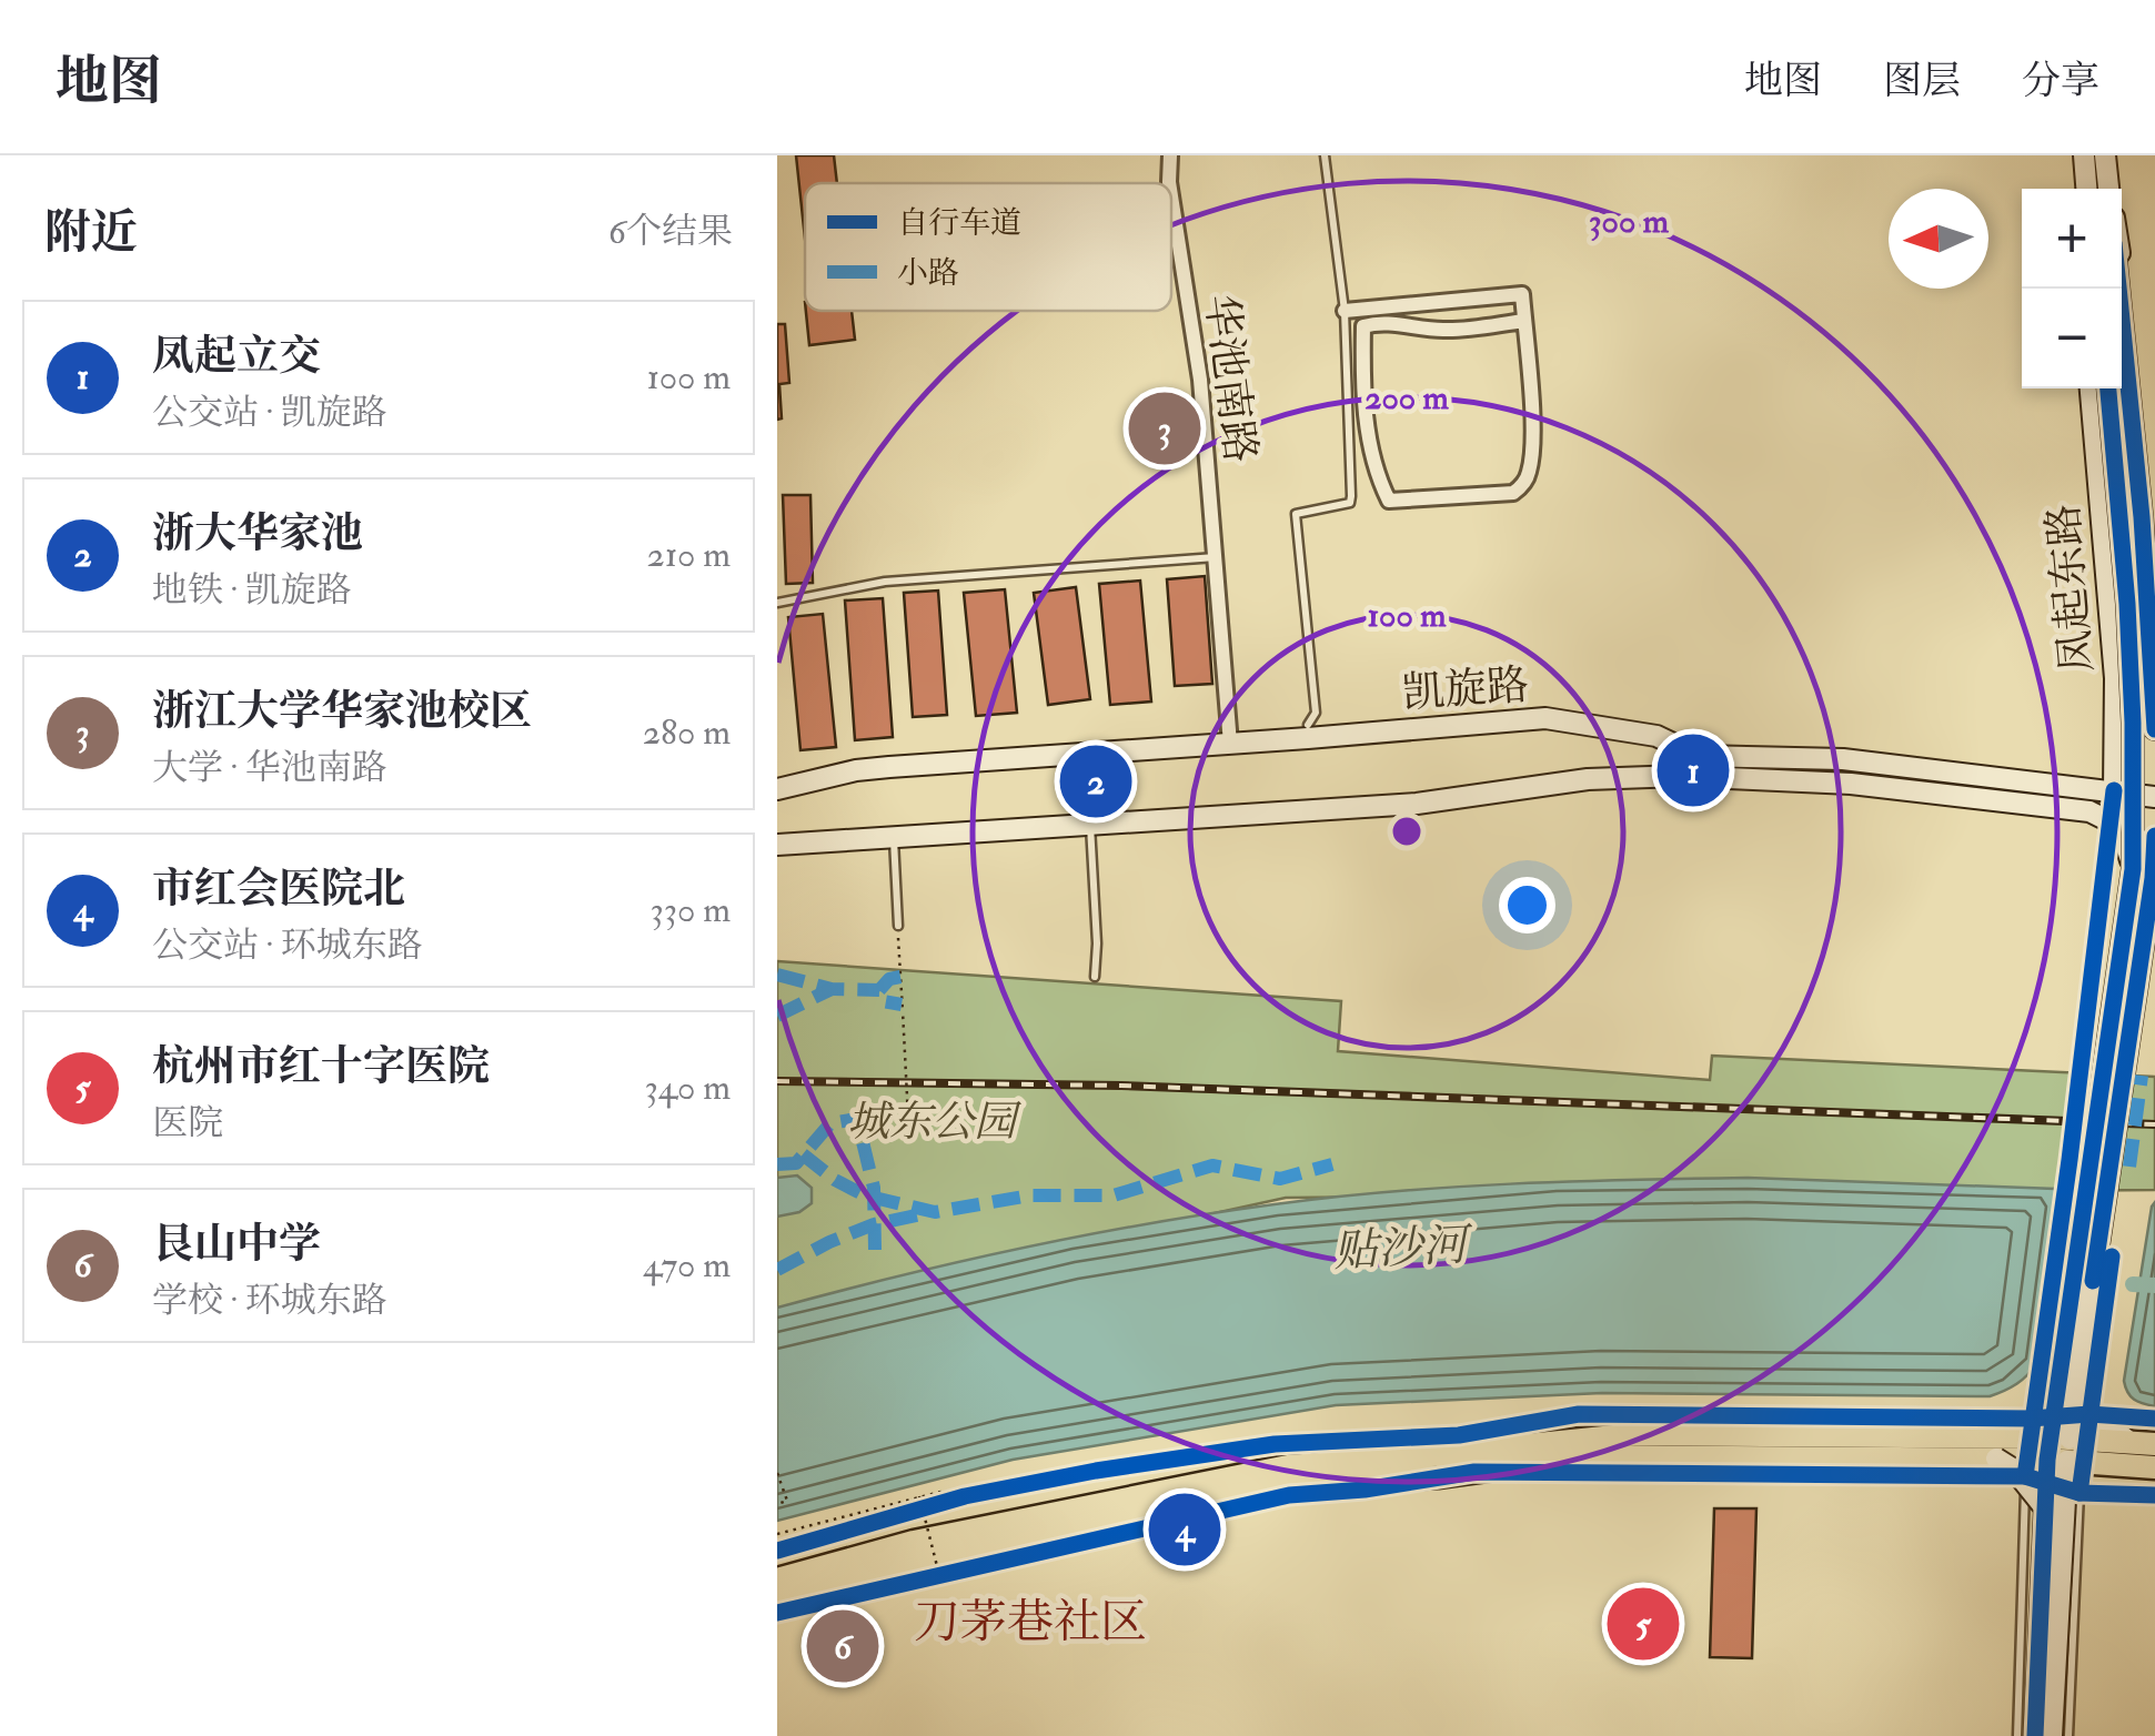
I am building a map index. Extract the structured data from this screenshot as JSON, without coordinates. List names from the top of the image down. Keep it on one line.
{"streets":{"main road":["凤起东路","凯旋路"],"street":["华池南路"]},"crossings":[["华池南路","凯旋路"],["凤起东路","凯旋路"]],"districts":["刀茅巷社区"],"water":["贴沙河"],"parks":["城东公园"],"legend":["自行车道","小路"],"north":"left","page":{"header":"地图","nav":["地图","图层","分享"],"heading":["附近","6个结果"],"map_buttons":["+","−"],"list":[{"mark":"1","name":"凤起立交","note":"公交站 · 凯旋路","value":"100 m"},{"mark":"2","name":"浙大华家池","note":"地铁 · 凯旋路","value":"210 m"},{"mark":"3","name":"浙江大学华家池校区","note":"大学 · 华池南路","value":"280 m"},{"mark":"4","name":"市红会医院北","note":"公交站 · 环城东路","value":"330 m"},{"mark":"5","name":"杭州市红十字医院","note":"医院","value":"340 m"},{"mark":"6","name":"艮山中学","note":"学校 · 环城东路","value":"470 m"}],"pins":["3","1","2","4","5","6"]},"rings":["300 m","200 m","100 m"]}
